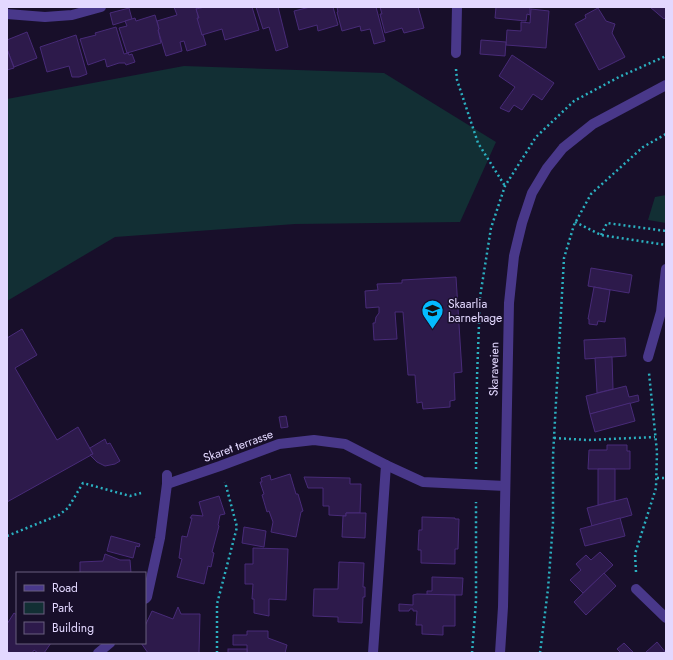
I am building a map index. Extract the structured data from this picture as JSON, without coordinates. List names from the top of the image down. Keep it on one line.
{"streets":{"street":["Skaraveien","Skaret terrasse"]},"crossings":[["Skaraveien","Skaret terrasse"]],"places":{"school or university":["Skaarlia barnehage"]},"legend":["Road","Park","Building"]}
